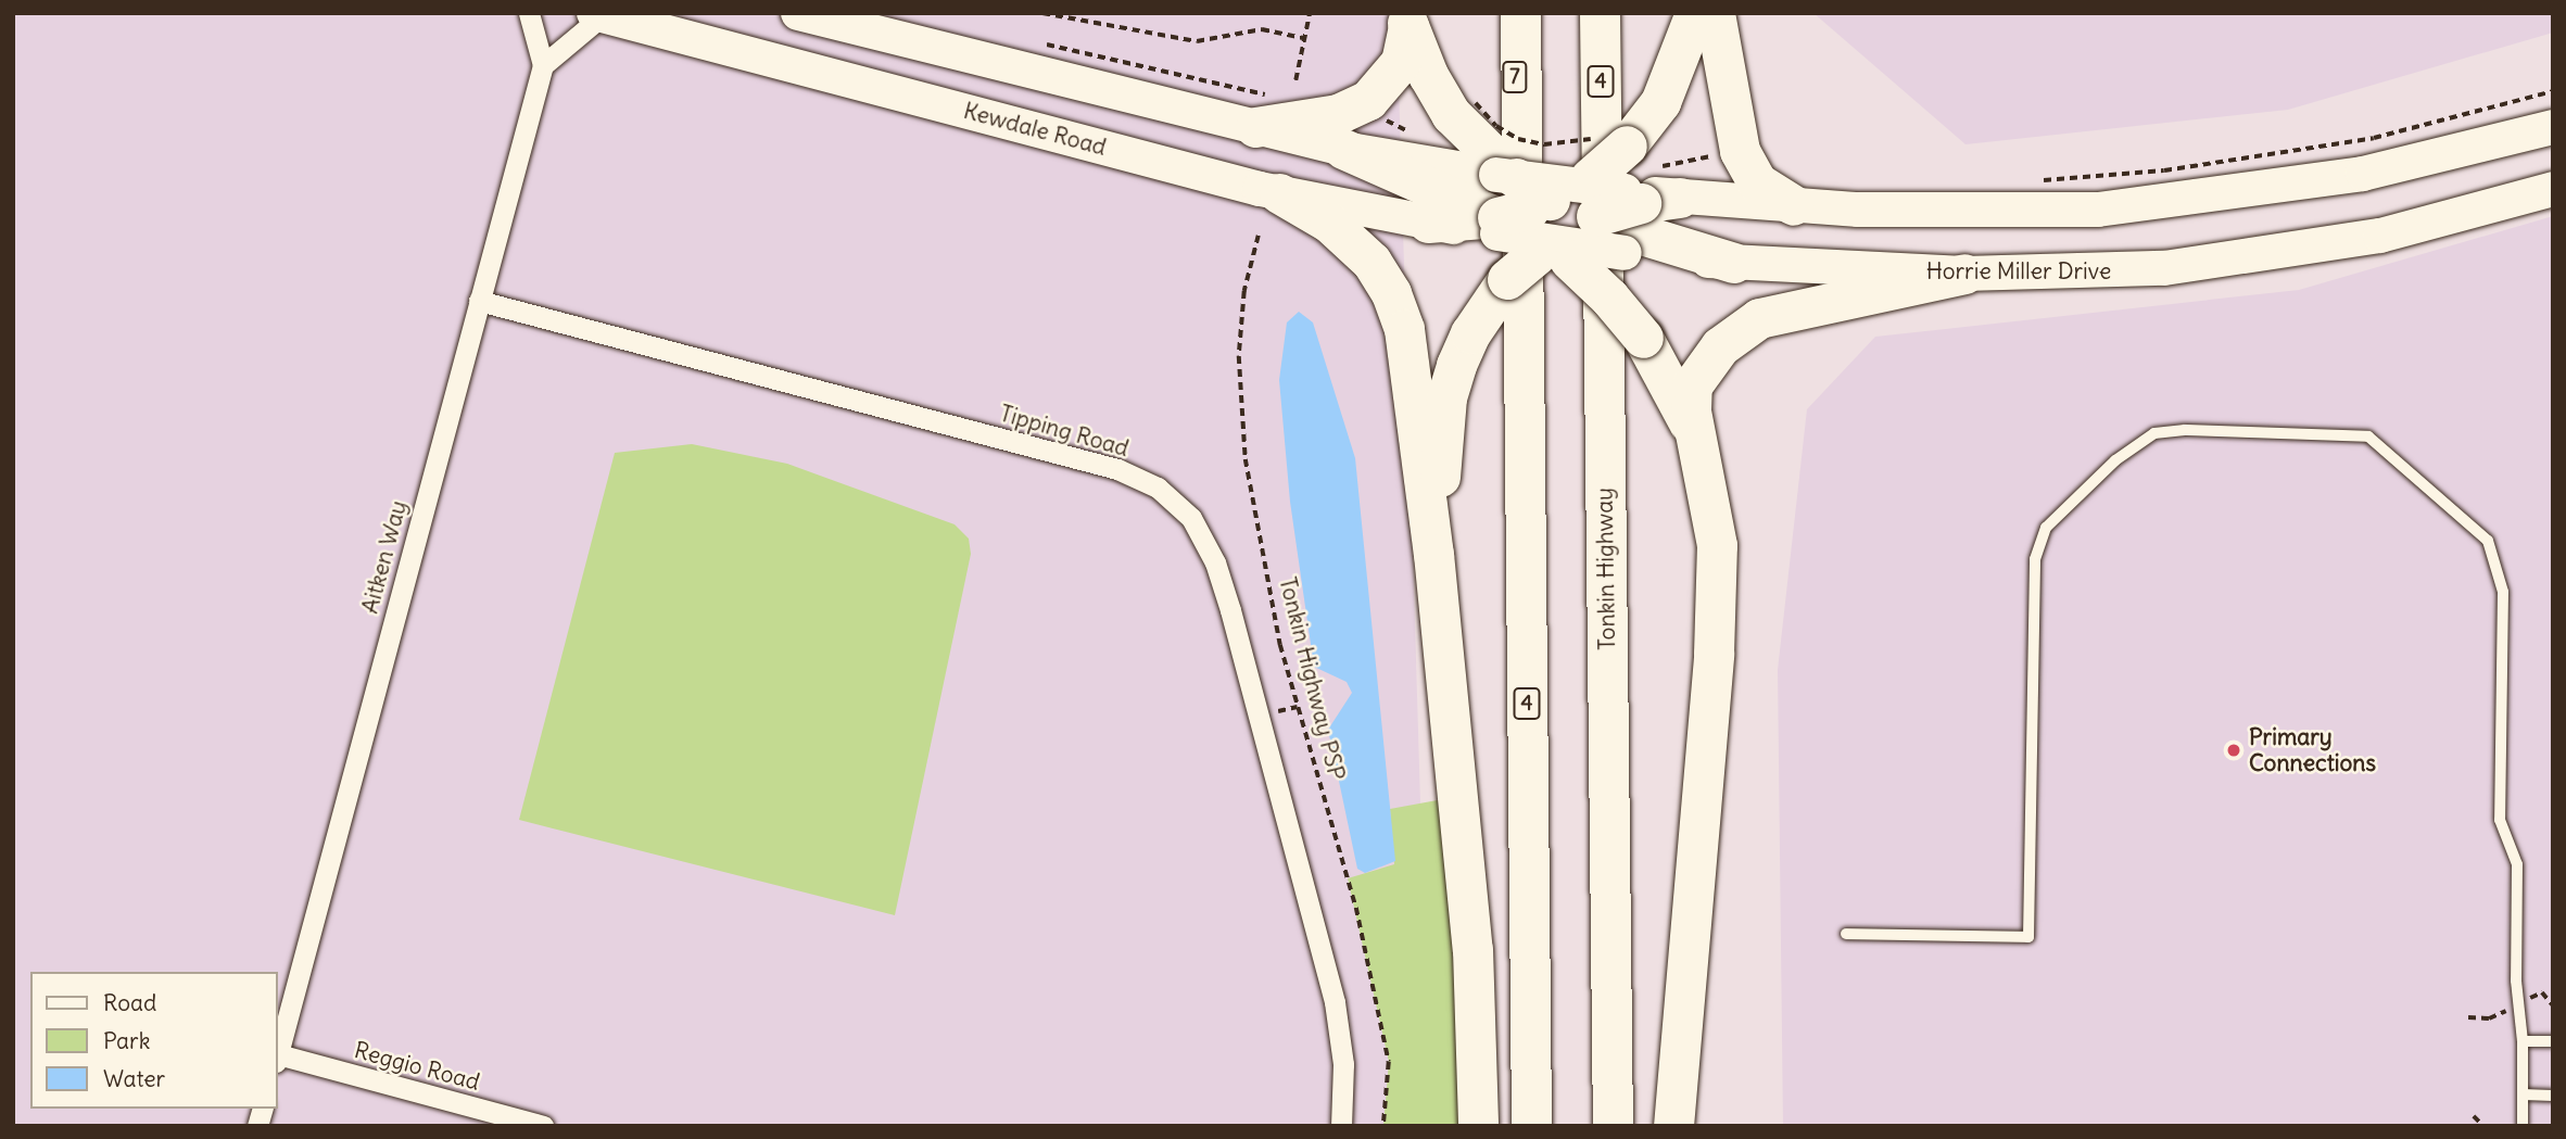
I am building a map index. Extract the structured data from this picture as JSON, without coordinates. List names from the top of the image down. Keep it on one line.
{"streets":{"highway":["7","4","Tonkin Highway"],"main road":["Kewdale Road","Horrie Miller Drive"],"street":["Tipping Road","Aitken Way","Reggio Road"],"path":["Tonkin Highway PSP"]},"crossings":[["7","4"],["Tipping Road","Aitken Way"]],"places":["Primary Connections"],"legend":["Road","Park","Water"]}
